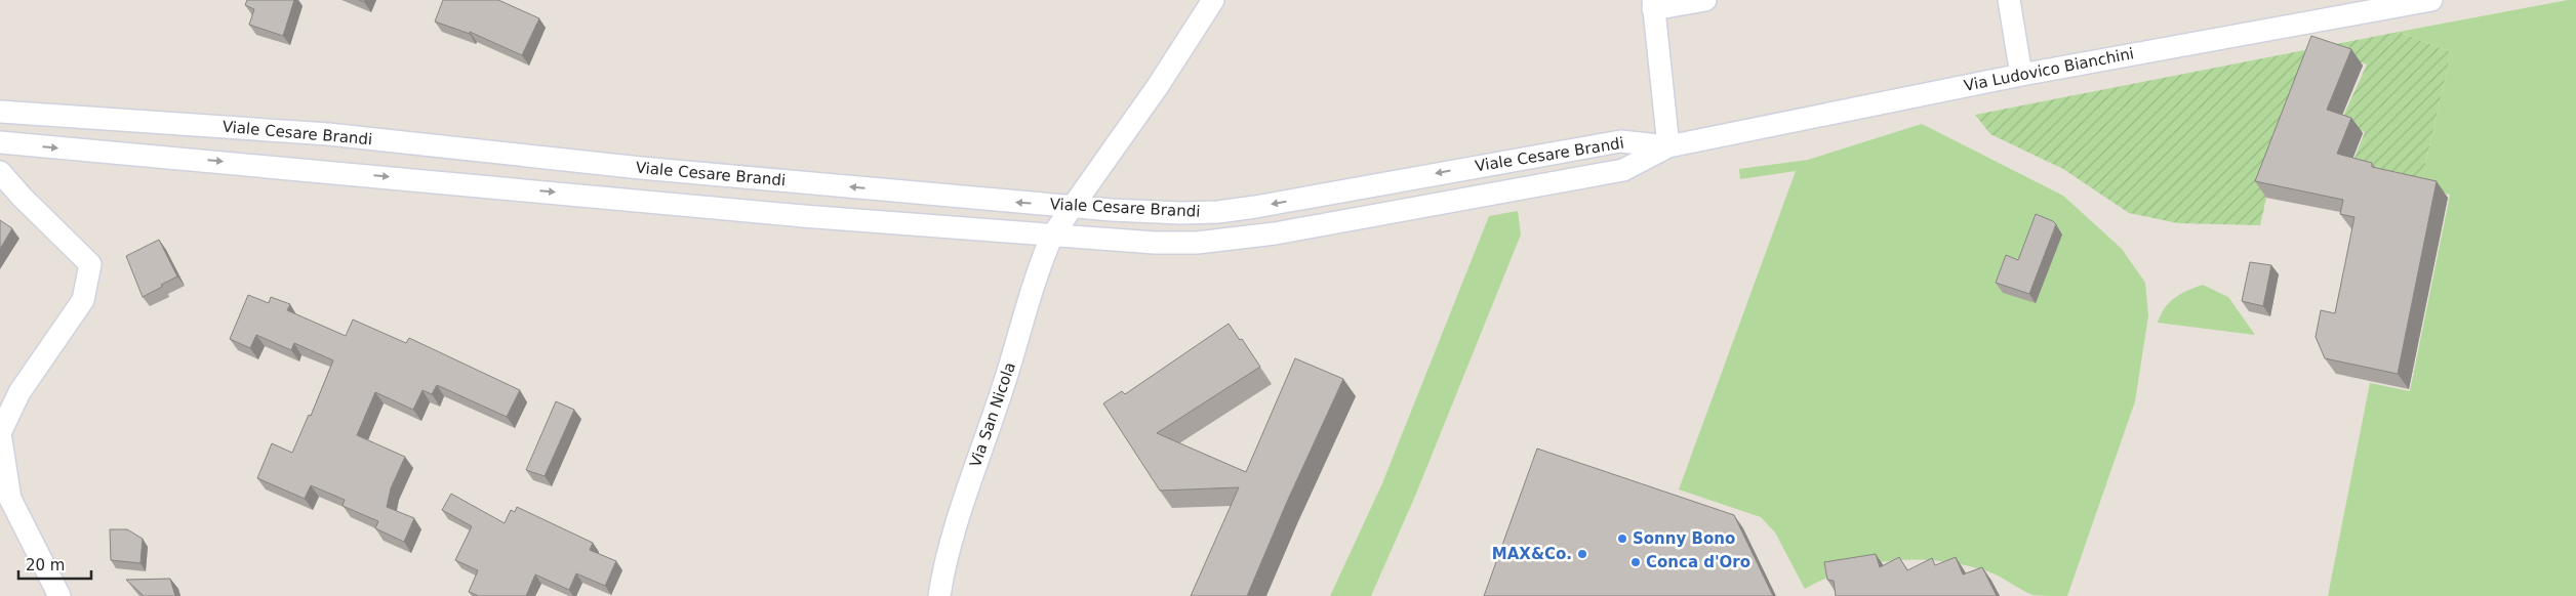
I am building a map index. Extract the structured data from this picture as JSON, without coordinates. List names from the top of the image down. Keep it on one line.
{"streets":{"street":["Via Ludovico Bianchini","Viale Cesare Brandi","Via San Nicola"]},"crossings":[["Via Ludovico Bianchini","Viale Cesare Brandi"],["Viale Cesare Brandi","Via San Nicola"]],"places":["Sonny Bono","MAX&Co.","Conca d'Oro"],"scale_bar":"20 m"}
